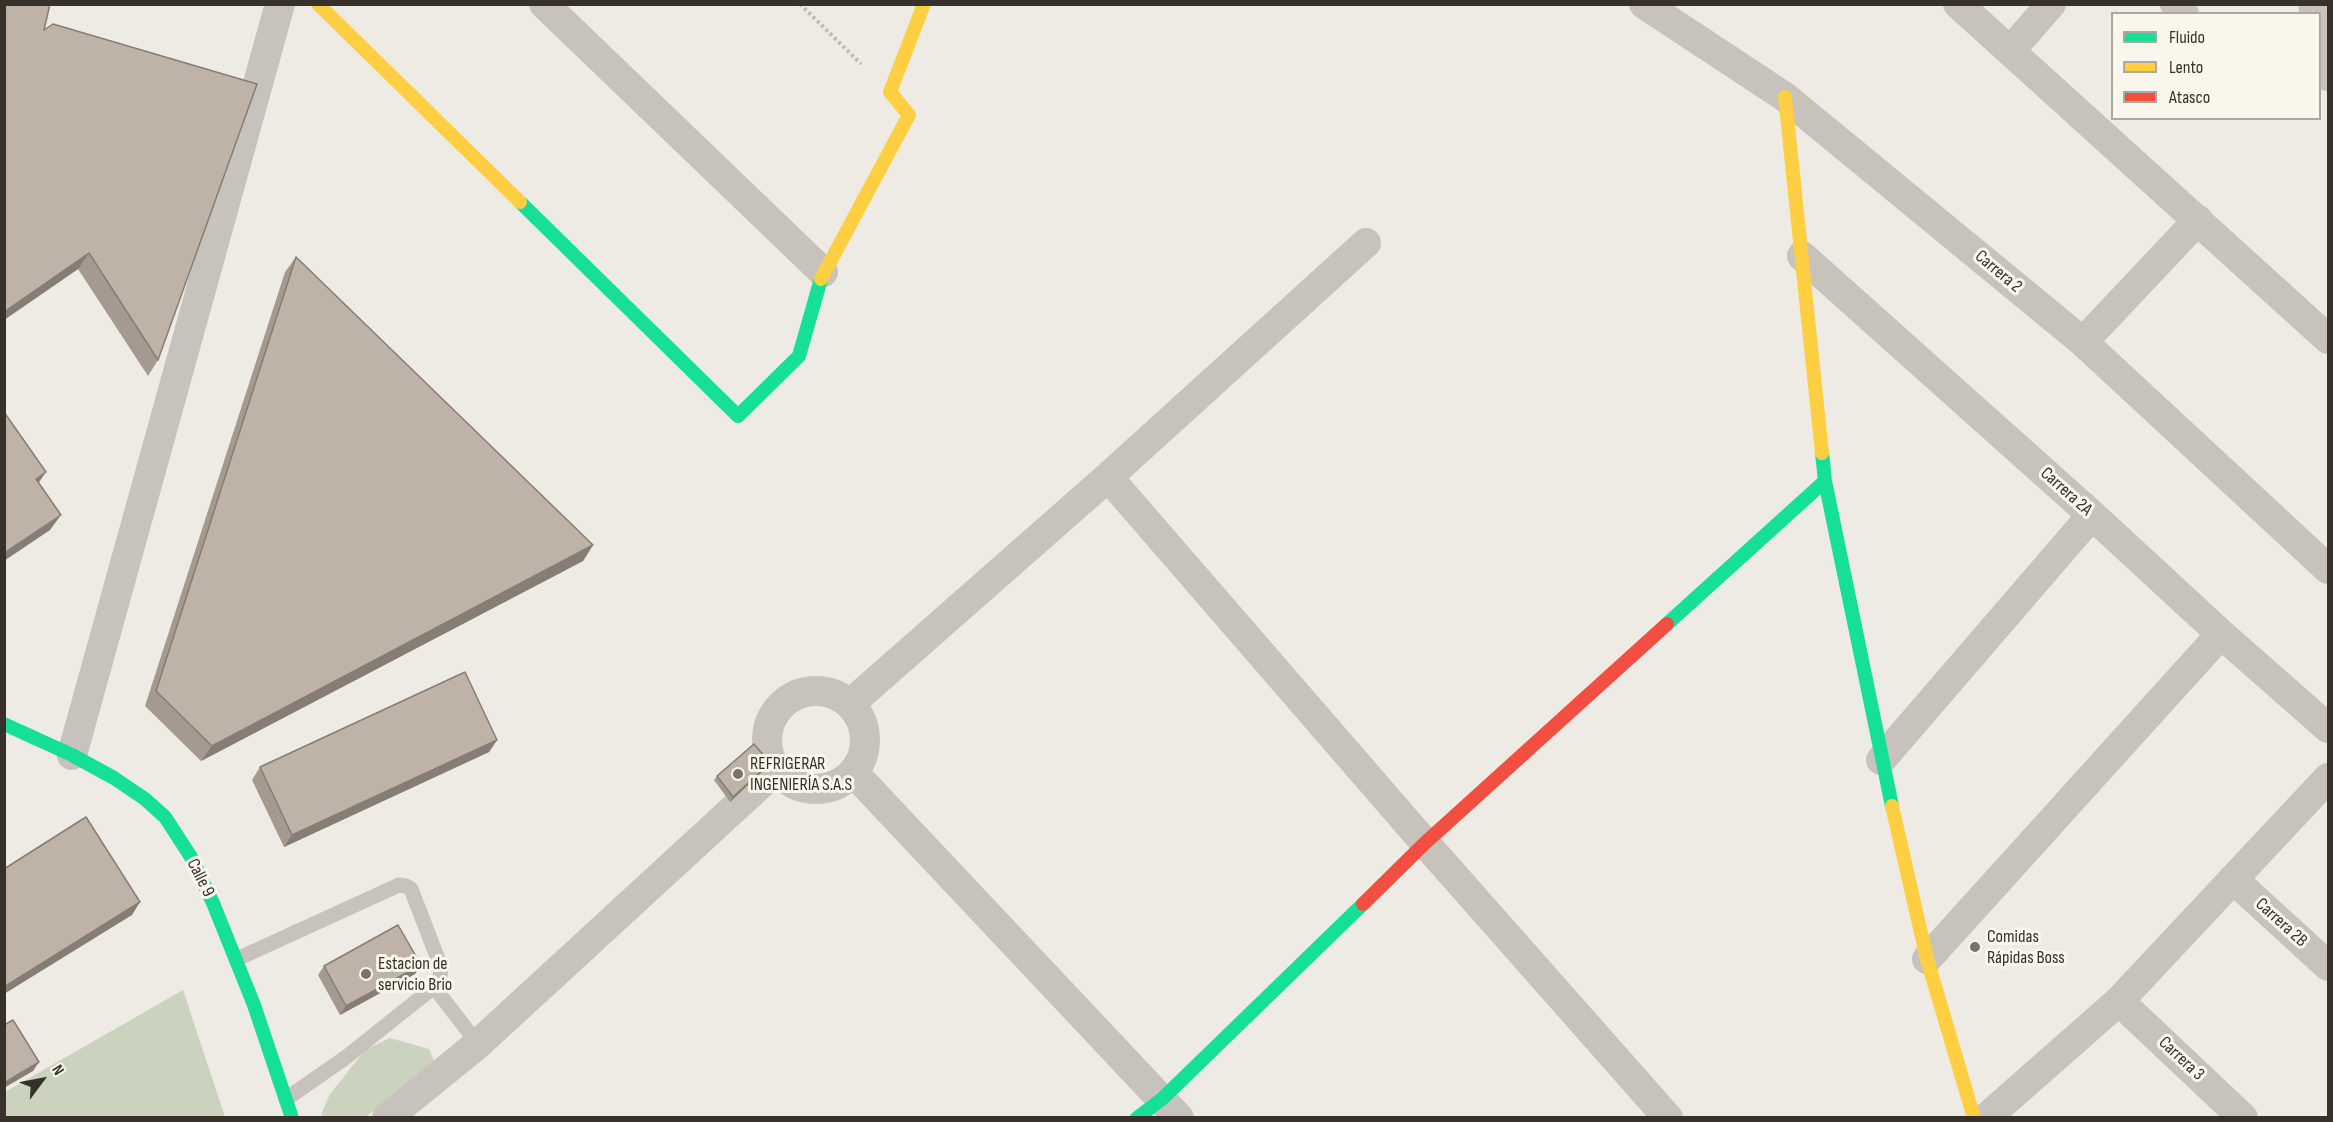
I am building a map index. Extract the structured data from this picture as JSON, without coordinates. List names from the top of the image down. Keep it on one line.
{"streets":{"street":["Carrera 2","Carrera 2A","Calle 9","Carrera 2B","Carrera 3"]},"places":["REFRIGERAR INGENIERÍA S.A.S","Comidas Rápidas Boss","Estacion de servicio Brio"],"legend":["Fluido","Lento","Atasco"],"north":"top right"}
